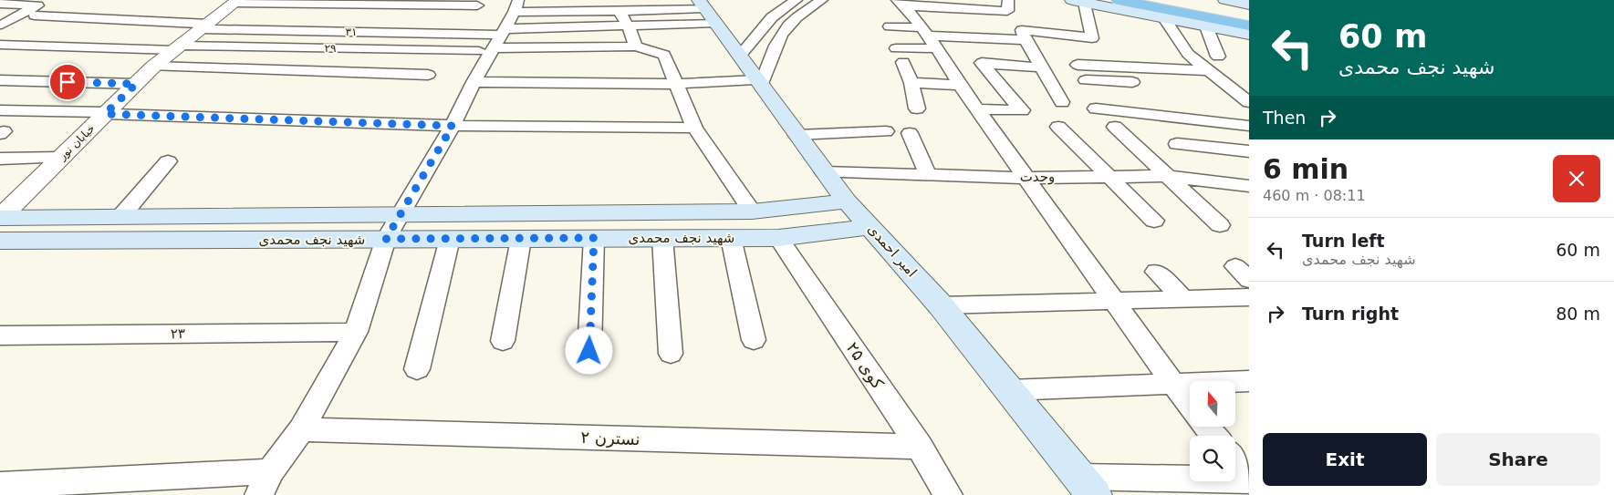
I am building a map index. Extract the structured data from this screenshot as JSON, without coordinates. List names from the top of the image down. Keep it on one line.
{"streets":{"main road":["شهید نجف محمدی","امیر احمدی"],"street":["۳۱","۲۹","خیابان نور","وحدت","۲۳","کوی ۲۵","نسترن ۲"]},"crossings":[["۳۱","۲۹"],["۳۱","خیابان نور"],["۲۹","خیابان نور"],["خیابان نور","شهید نجف محمدی"],["وحدت","امیر احمدی"],["شهید نجف محمدی","امیر احمدی"],["شهید نجف محمدی","کوی ۲۵"],["کوی ۲۵","نسترن ۲"]],"north":"top","page":{"turn":["60 m","شهید نجف محمدی"],"then":"Then","heading":["6 min","460 m · 08:11"],"list":[{"name":"Turn left","note":"شهید نجف محمدی","value":"60 m"},{"name":"Turn right","value":"80 m"}],"buttons":["Exit","Share"]}}
